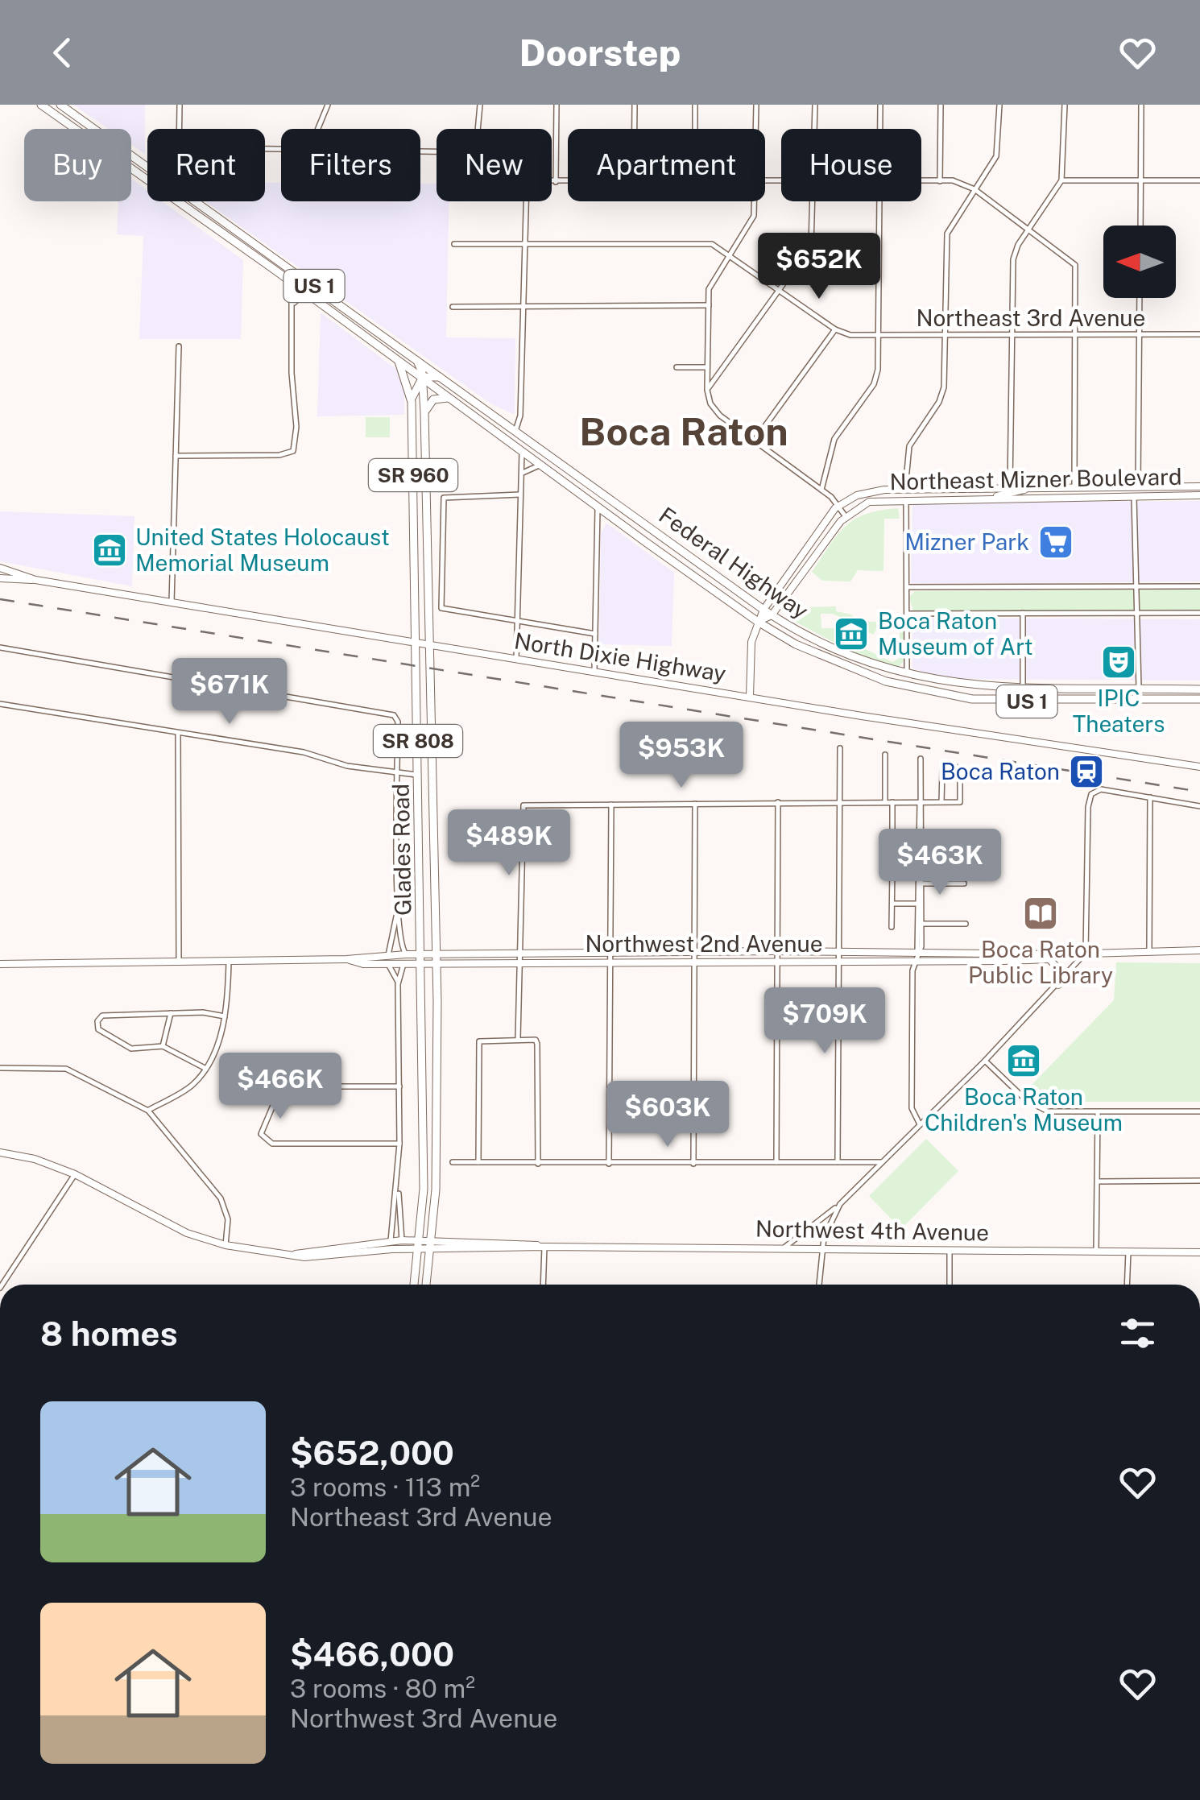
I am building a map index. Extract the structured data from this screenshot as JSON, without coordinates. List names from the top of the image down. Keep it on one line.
{"streets":{"main road":["US 1","SR 960","Federal Highway","SR 808","Glades Road"],"street":["Northeast 3rd Avenue","Northeast Mizner Boulevard","North Dixie Highway","Northwest 2nd Avenue","Northwest 4th Avenue"]},"crossings":[["US 1","Federal Highway"],["US 1","Glades Road"],["Federal Highway","Glades Road"],["North Dixie Highway","Glades Road"],["Glades Road","Northwest 2nd Avenue"],["Glades Road","Northwest 4th Avenue"]],"districts":["Boca Raton"],"places":{"supermarket":["Mizner Park"],"museum":["United States Holocaust Memorial Museum","Boca Raton Museum of Art","Boca Raton Children's Museum"],"theatre":["IPIC Theaters"],"station":["Boca Raton"],"library":["Boca Raton Public Library"]},"north":"left","page":{"header":"Doorstep","chip":["Buy","Rent","Filters","New","Apartment","House"],"price":["$652K","$671K","$953K","$489K","$463K","$709K","$466K","$603K"],"heading":"8 homes","list":[{"name":"$652,000","note":"3 rooms · 113 m² · Northeast 3rd Avenue"},{"name":"$466,000","note":"3 rooms · 80 m² · Northwest 3rd Avenue"}]}}
